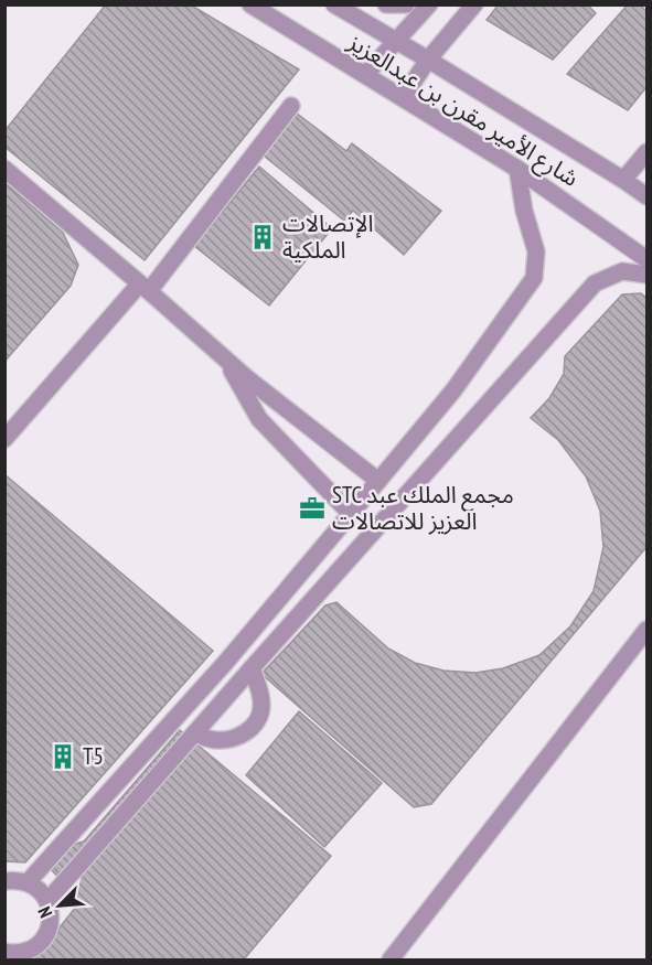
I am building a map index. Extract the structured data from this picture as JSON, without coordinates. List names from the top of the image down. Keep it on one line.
{"streets":{"street":["شارع الأمير مقرن بن عبدالعزيز"]},"places":{"building":["الإتصالات الملكية","T5"],"office":["STC مجمع الملك عبد العزيز للاتصالات"]},"north":"bottom left"}
